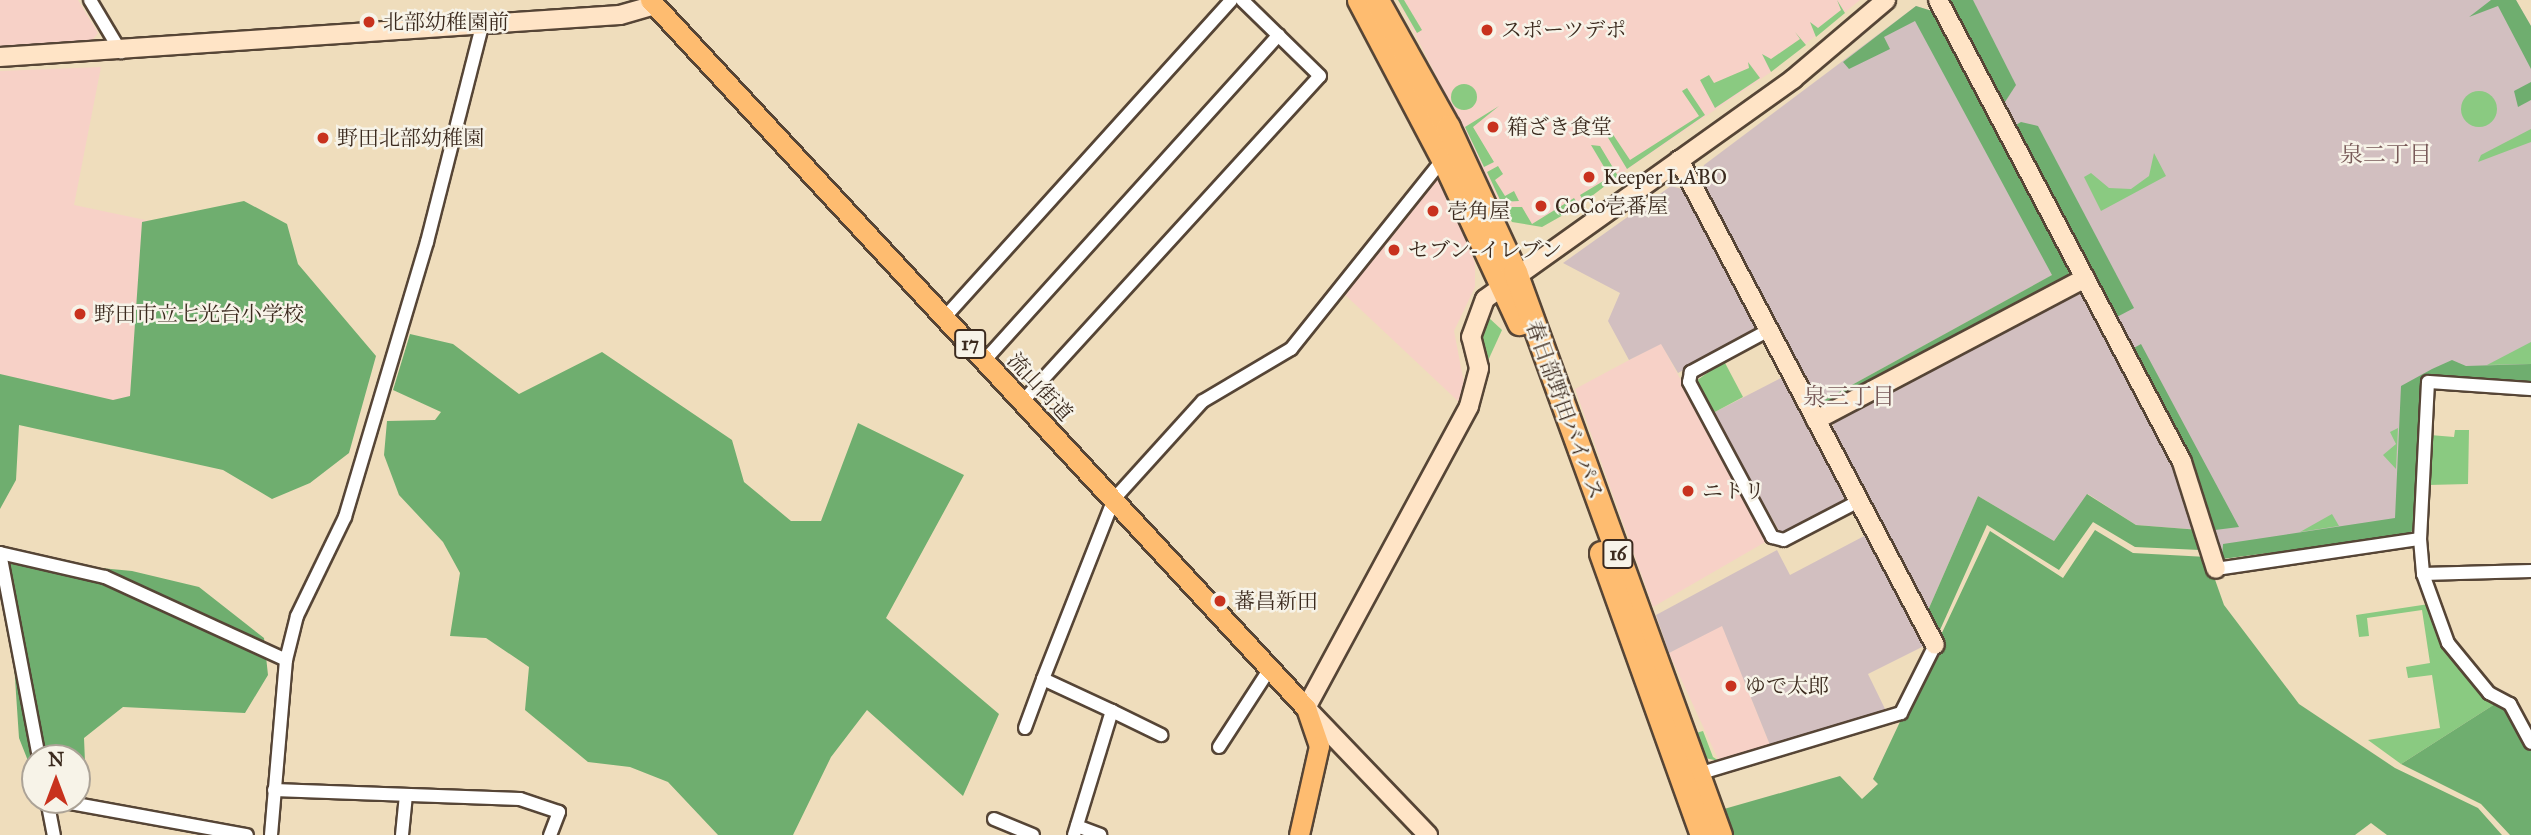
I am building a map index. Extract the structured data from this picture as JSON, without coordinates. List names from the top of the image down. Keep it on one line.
{"streets":{"highway":["春日部野田バイパス","16"],"main road":["17","流山街道"]},"districts":["泉二丁目","泉三丁目"],"places":["北部幼稚園前","スポーツデポ","箱ざき食堂","野田北部幼稚園","Keeper LABO","CoCo壱番屋","壱角屋","セブン-イレブン","野田市立七光台小学校","ニトリ","蕃昌新田","ゆで太郎"],"north":"top"}
